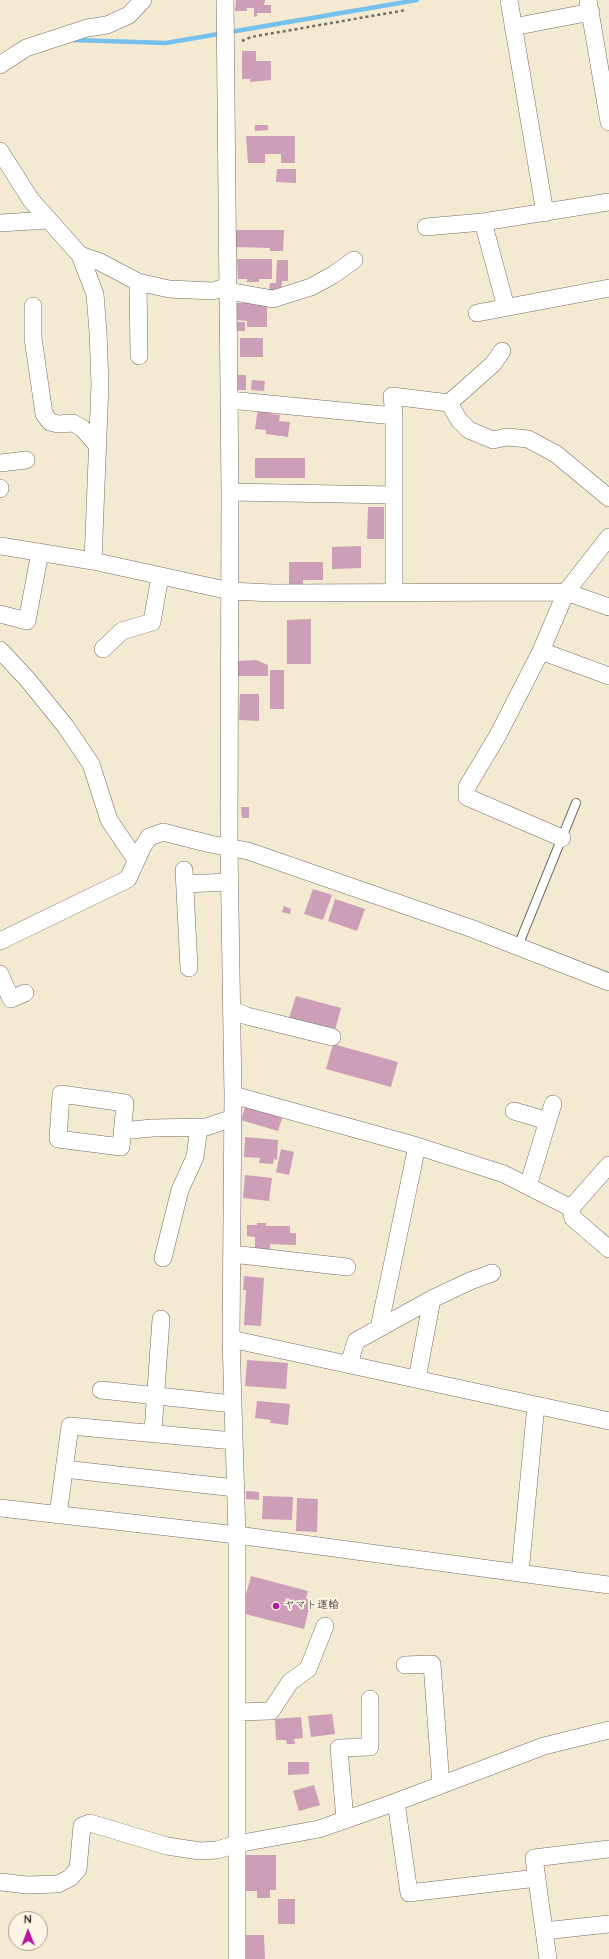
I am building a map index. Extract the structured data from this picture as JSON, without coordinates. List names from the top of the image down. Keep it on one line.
{"places":["ヤマト運輸"],"north":"top"}
